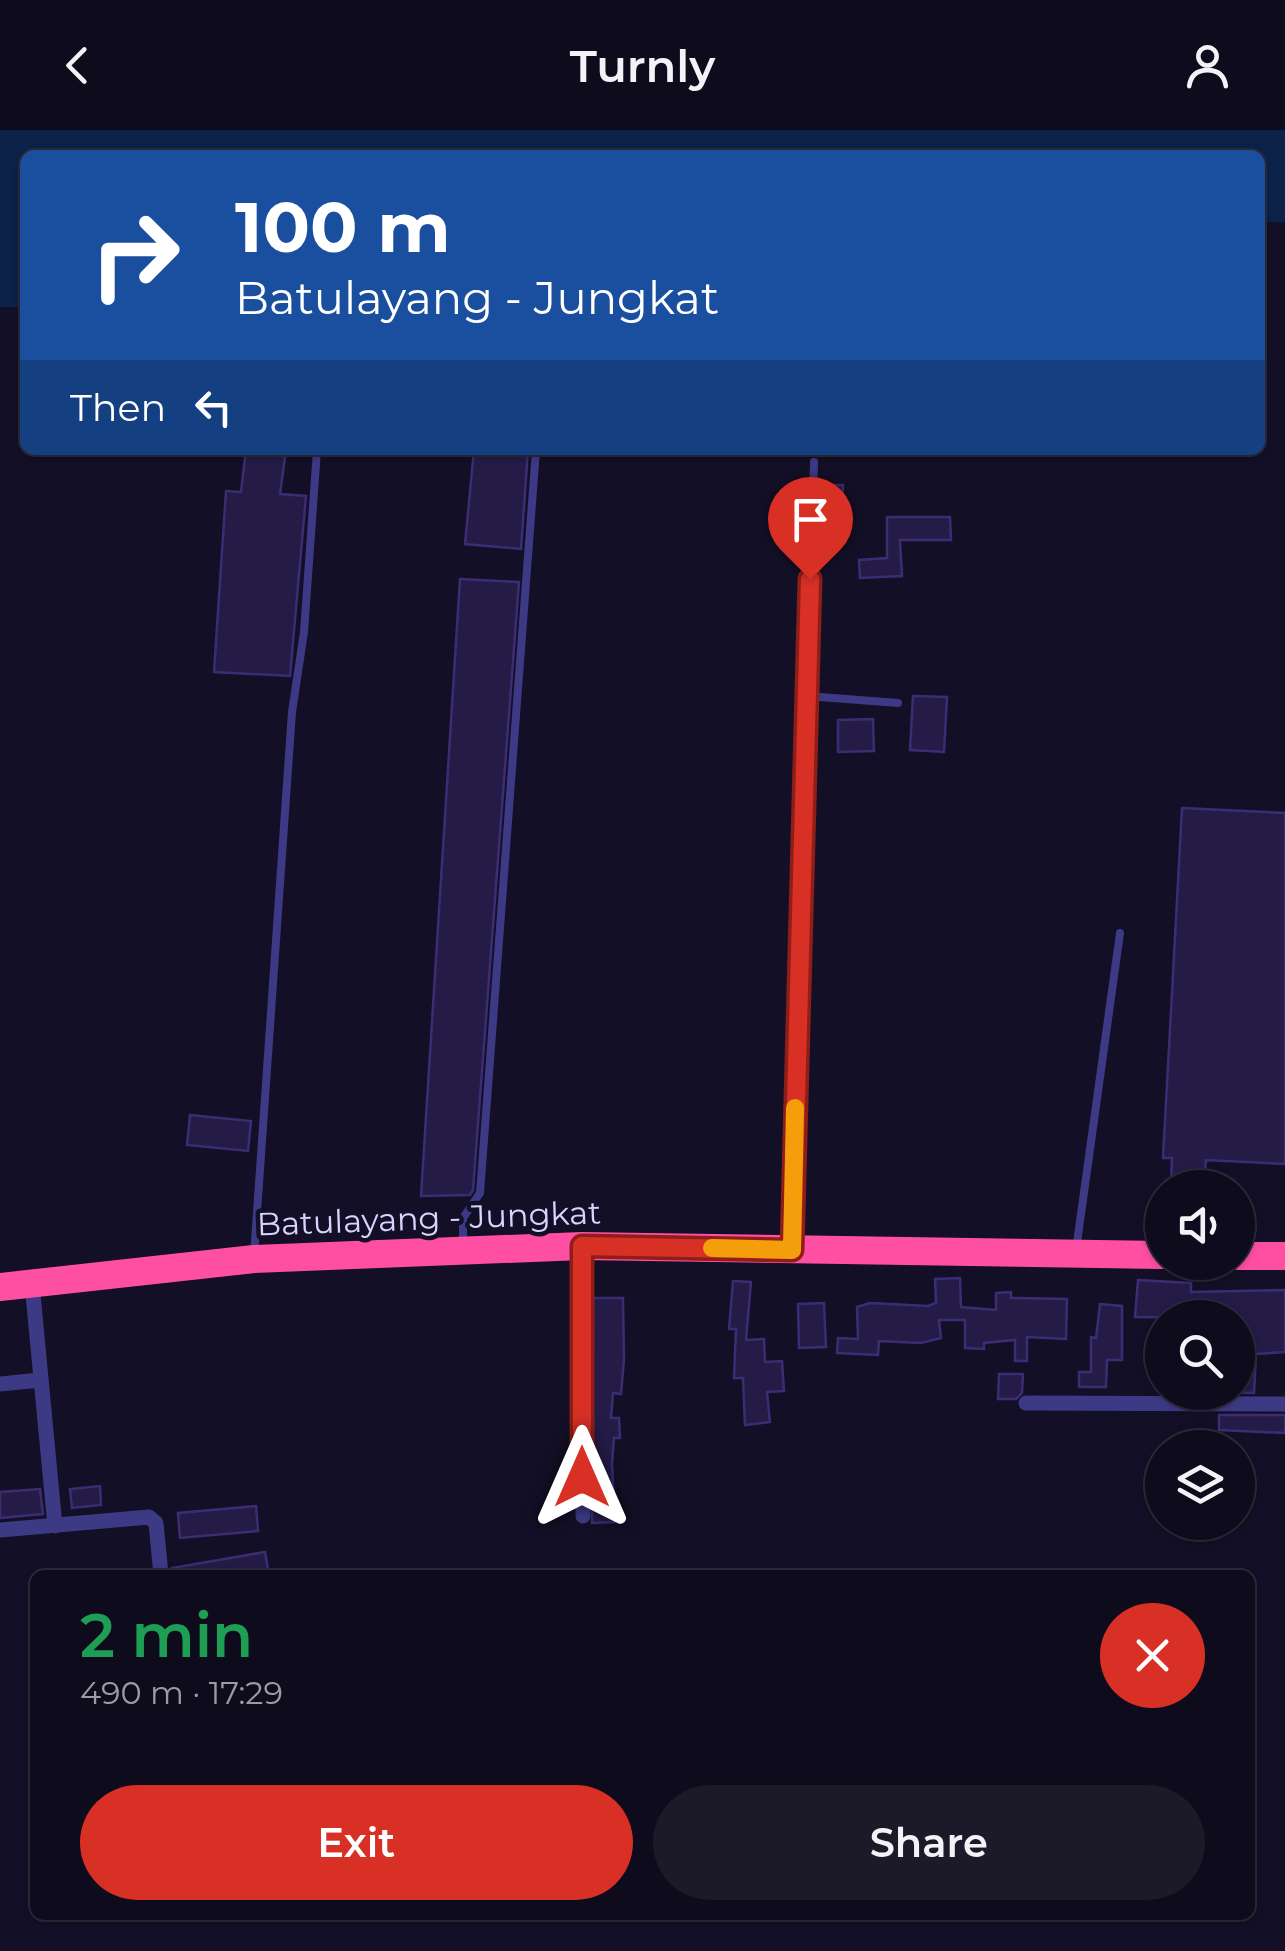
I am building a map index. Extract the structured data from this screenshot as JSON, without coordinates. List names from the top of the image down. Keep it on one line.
{"streets":{"highway":["Batulayang - Jungkat"]},"page":{"header":"Turnly","turn":["100 m","Batulayang - Jungkat"],"then":"Then","heading":["2 min","490 m · 17:29"],"buttons":["Exit","Share"]}}
